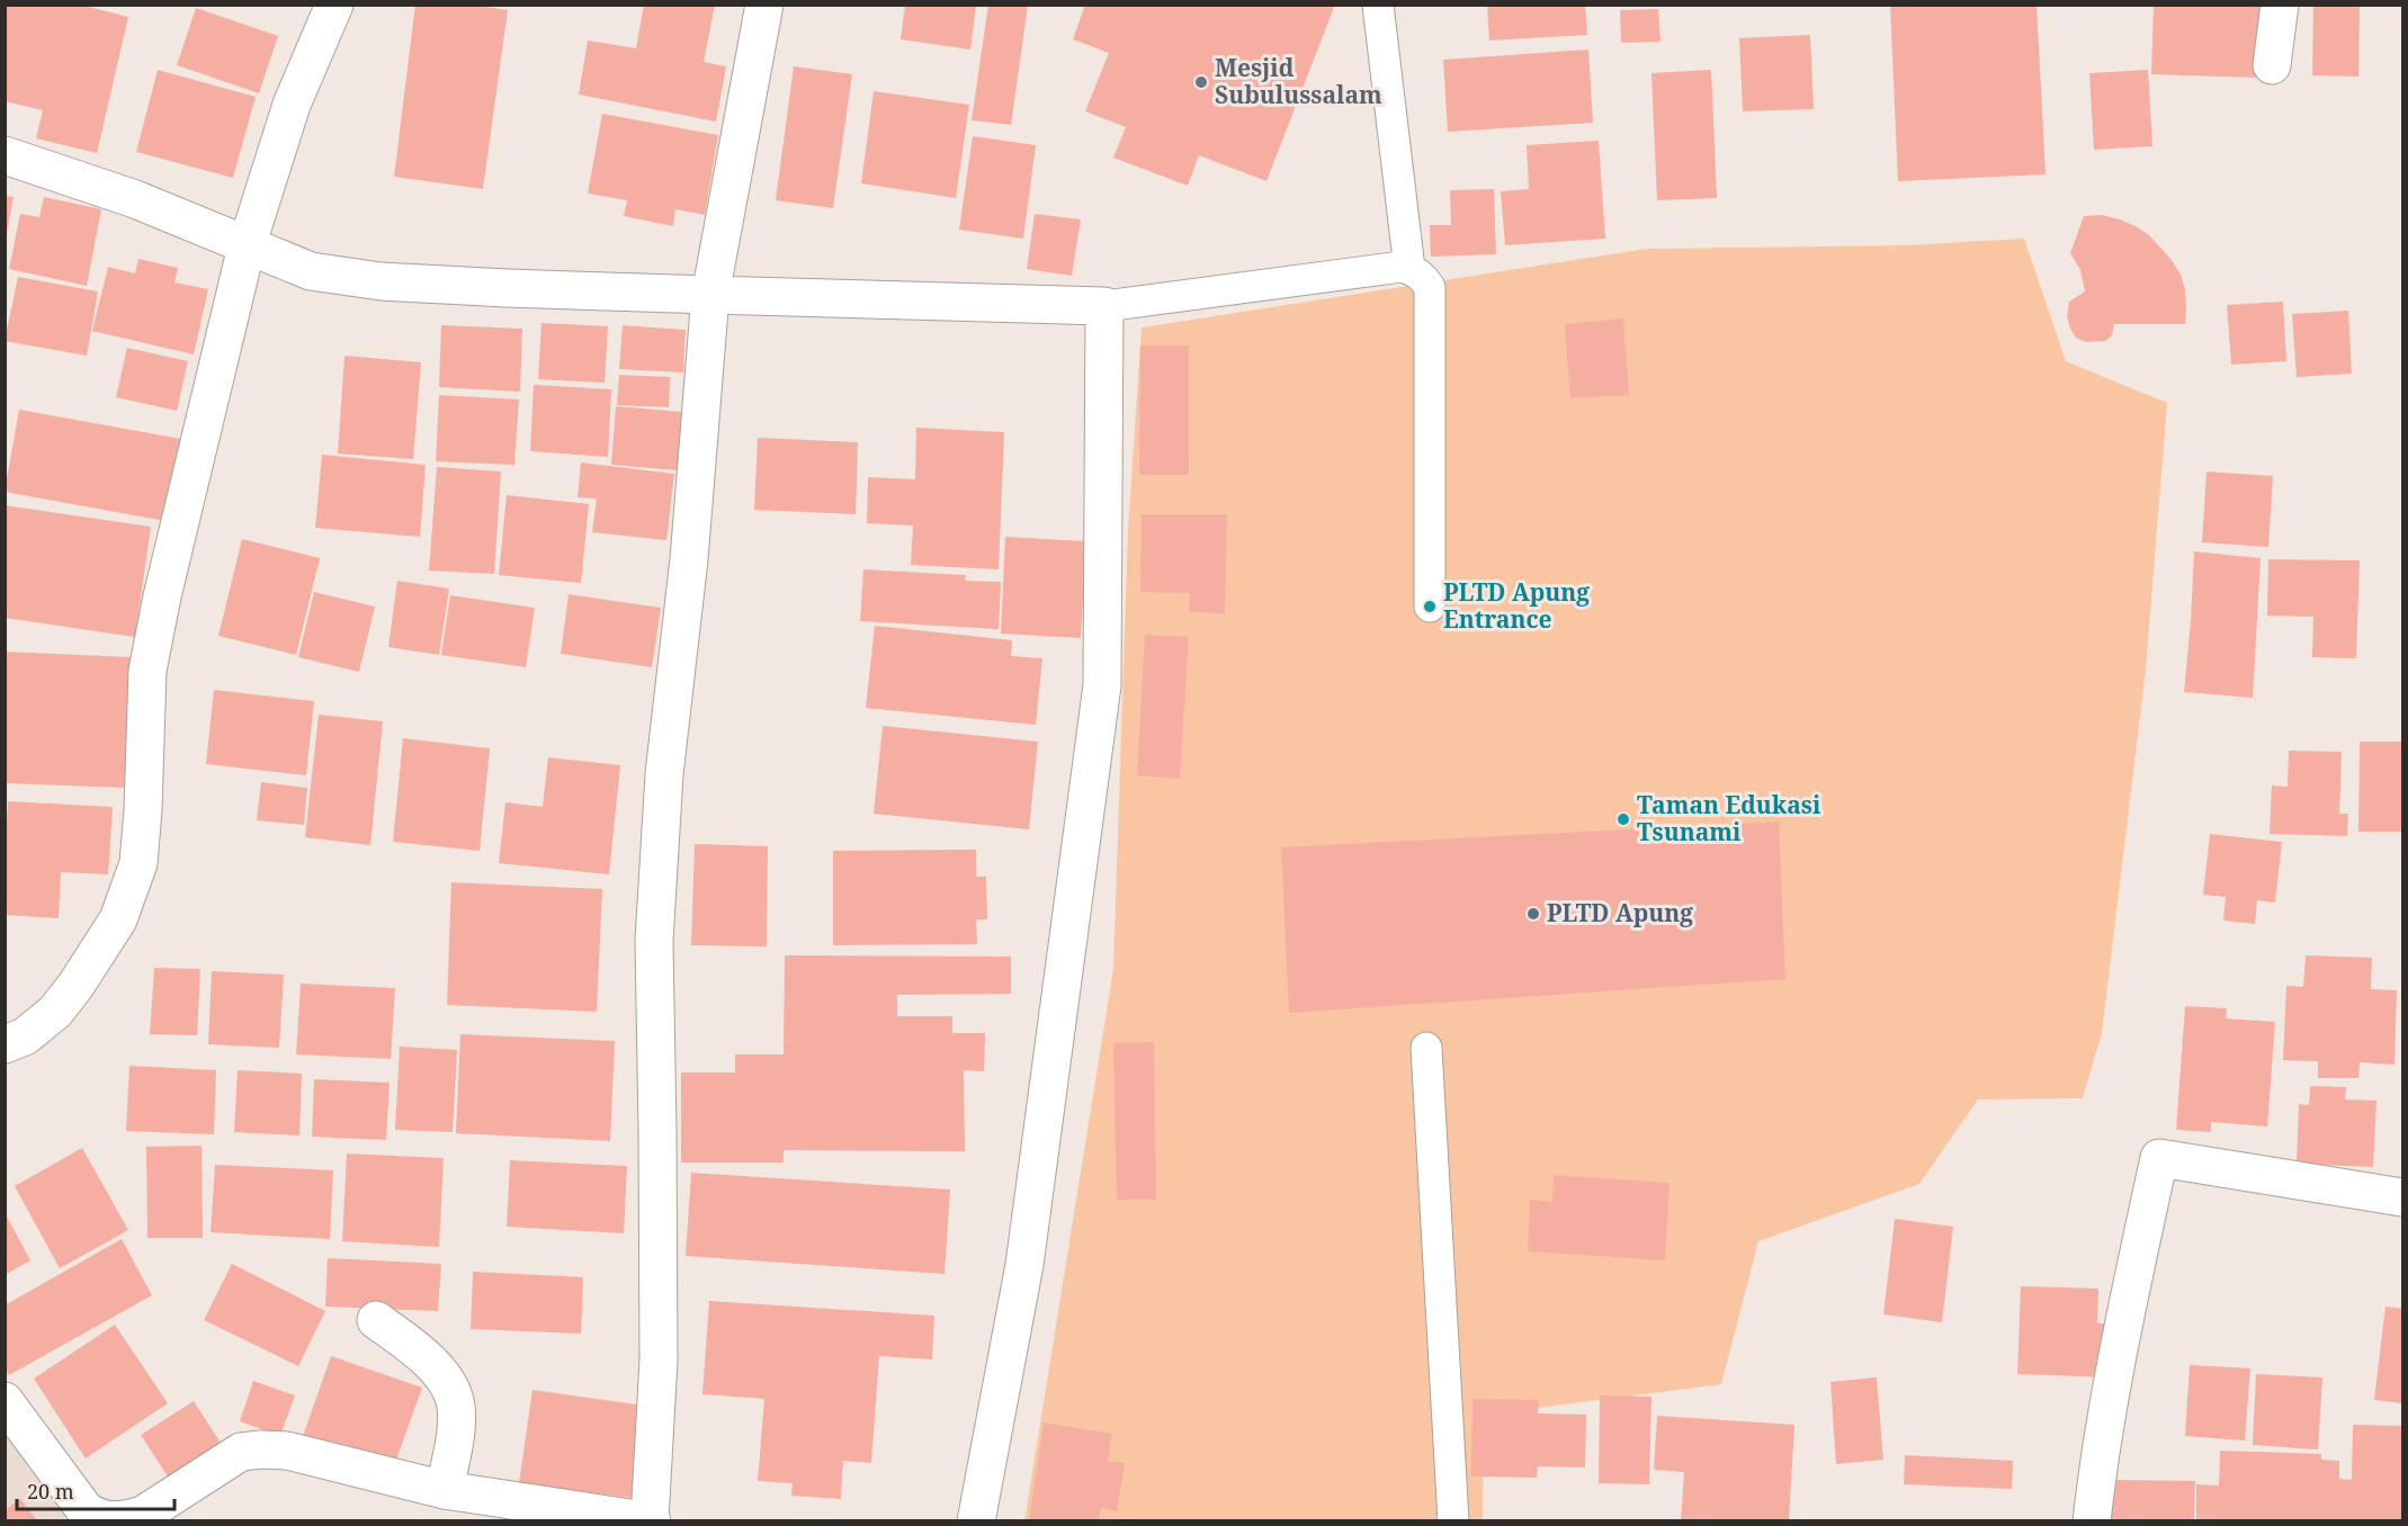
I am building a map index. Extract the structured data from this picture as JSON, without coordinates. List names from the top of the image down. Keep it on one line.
{"places":["Mesjid Subulussalam","PLTD Apung Entrance","Taman Edukasi Tsunami","PLTD Apung"],"scale_bar":"20 m"}
